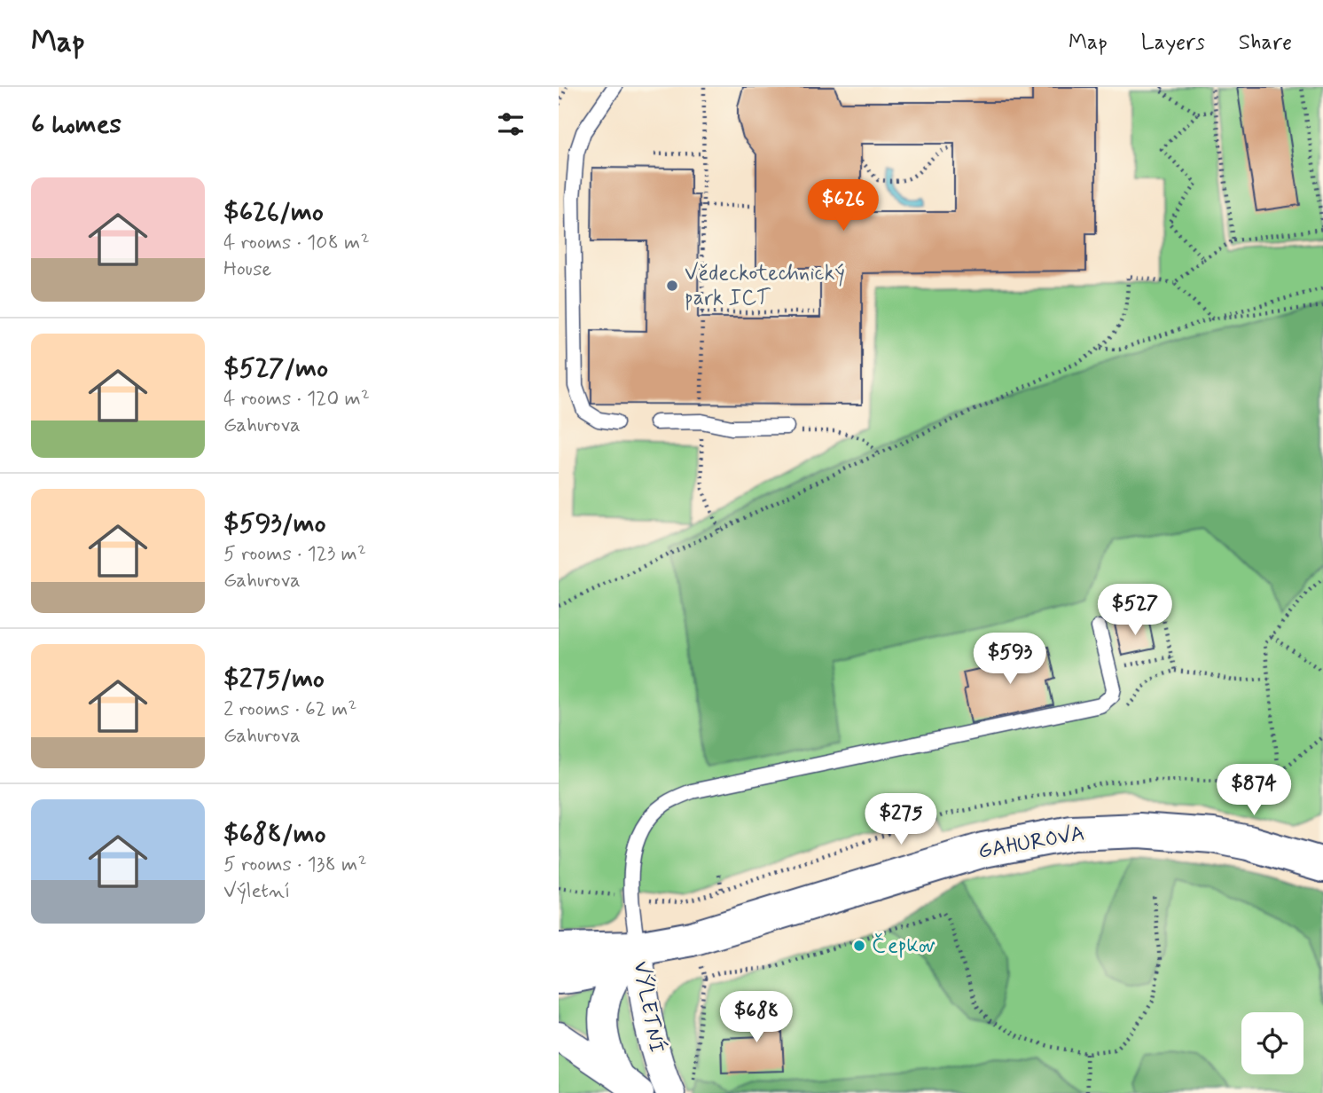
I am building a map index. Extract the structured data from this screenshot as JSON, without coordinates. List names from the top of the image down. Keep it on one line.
{"streets":{"street":["GAHUROVA","VÝLETNÍ"]},"crossings":[["GAHUROVA","VÝLETNÍ"]],"places":["Vědeckotechnický park ICT","Čepkov"],"page":{"header":"Map","nav":["Map","Layers","Share"],"heading":"6 homes","list":[{"name":"$626/mo","note":"4 rooms · 108 m² · House"},{"name":"$527/mo","note":"4 rooms · 120 m² · Gahurova"},{"name":"$593/mo","note":"5 rooms · 123 m² · Gahurova"},{"name":"$275/mo","note":"2 rooms · 62 m² · Gahurova"},{"name":"$688/mo","note":"5 rooms · 138 m² · Výletní"}],"price":["$626","$527","$593","$874","$275","$688"]}}
